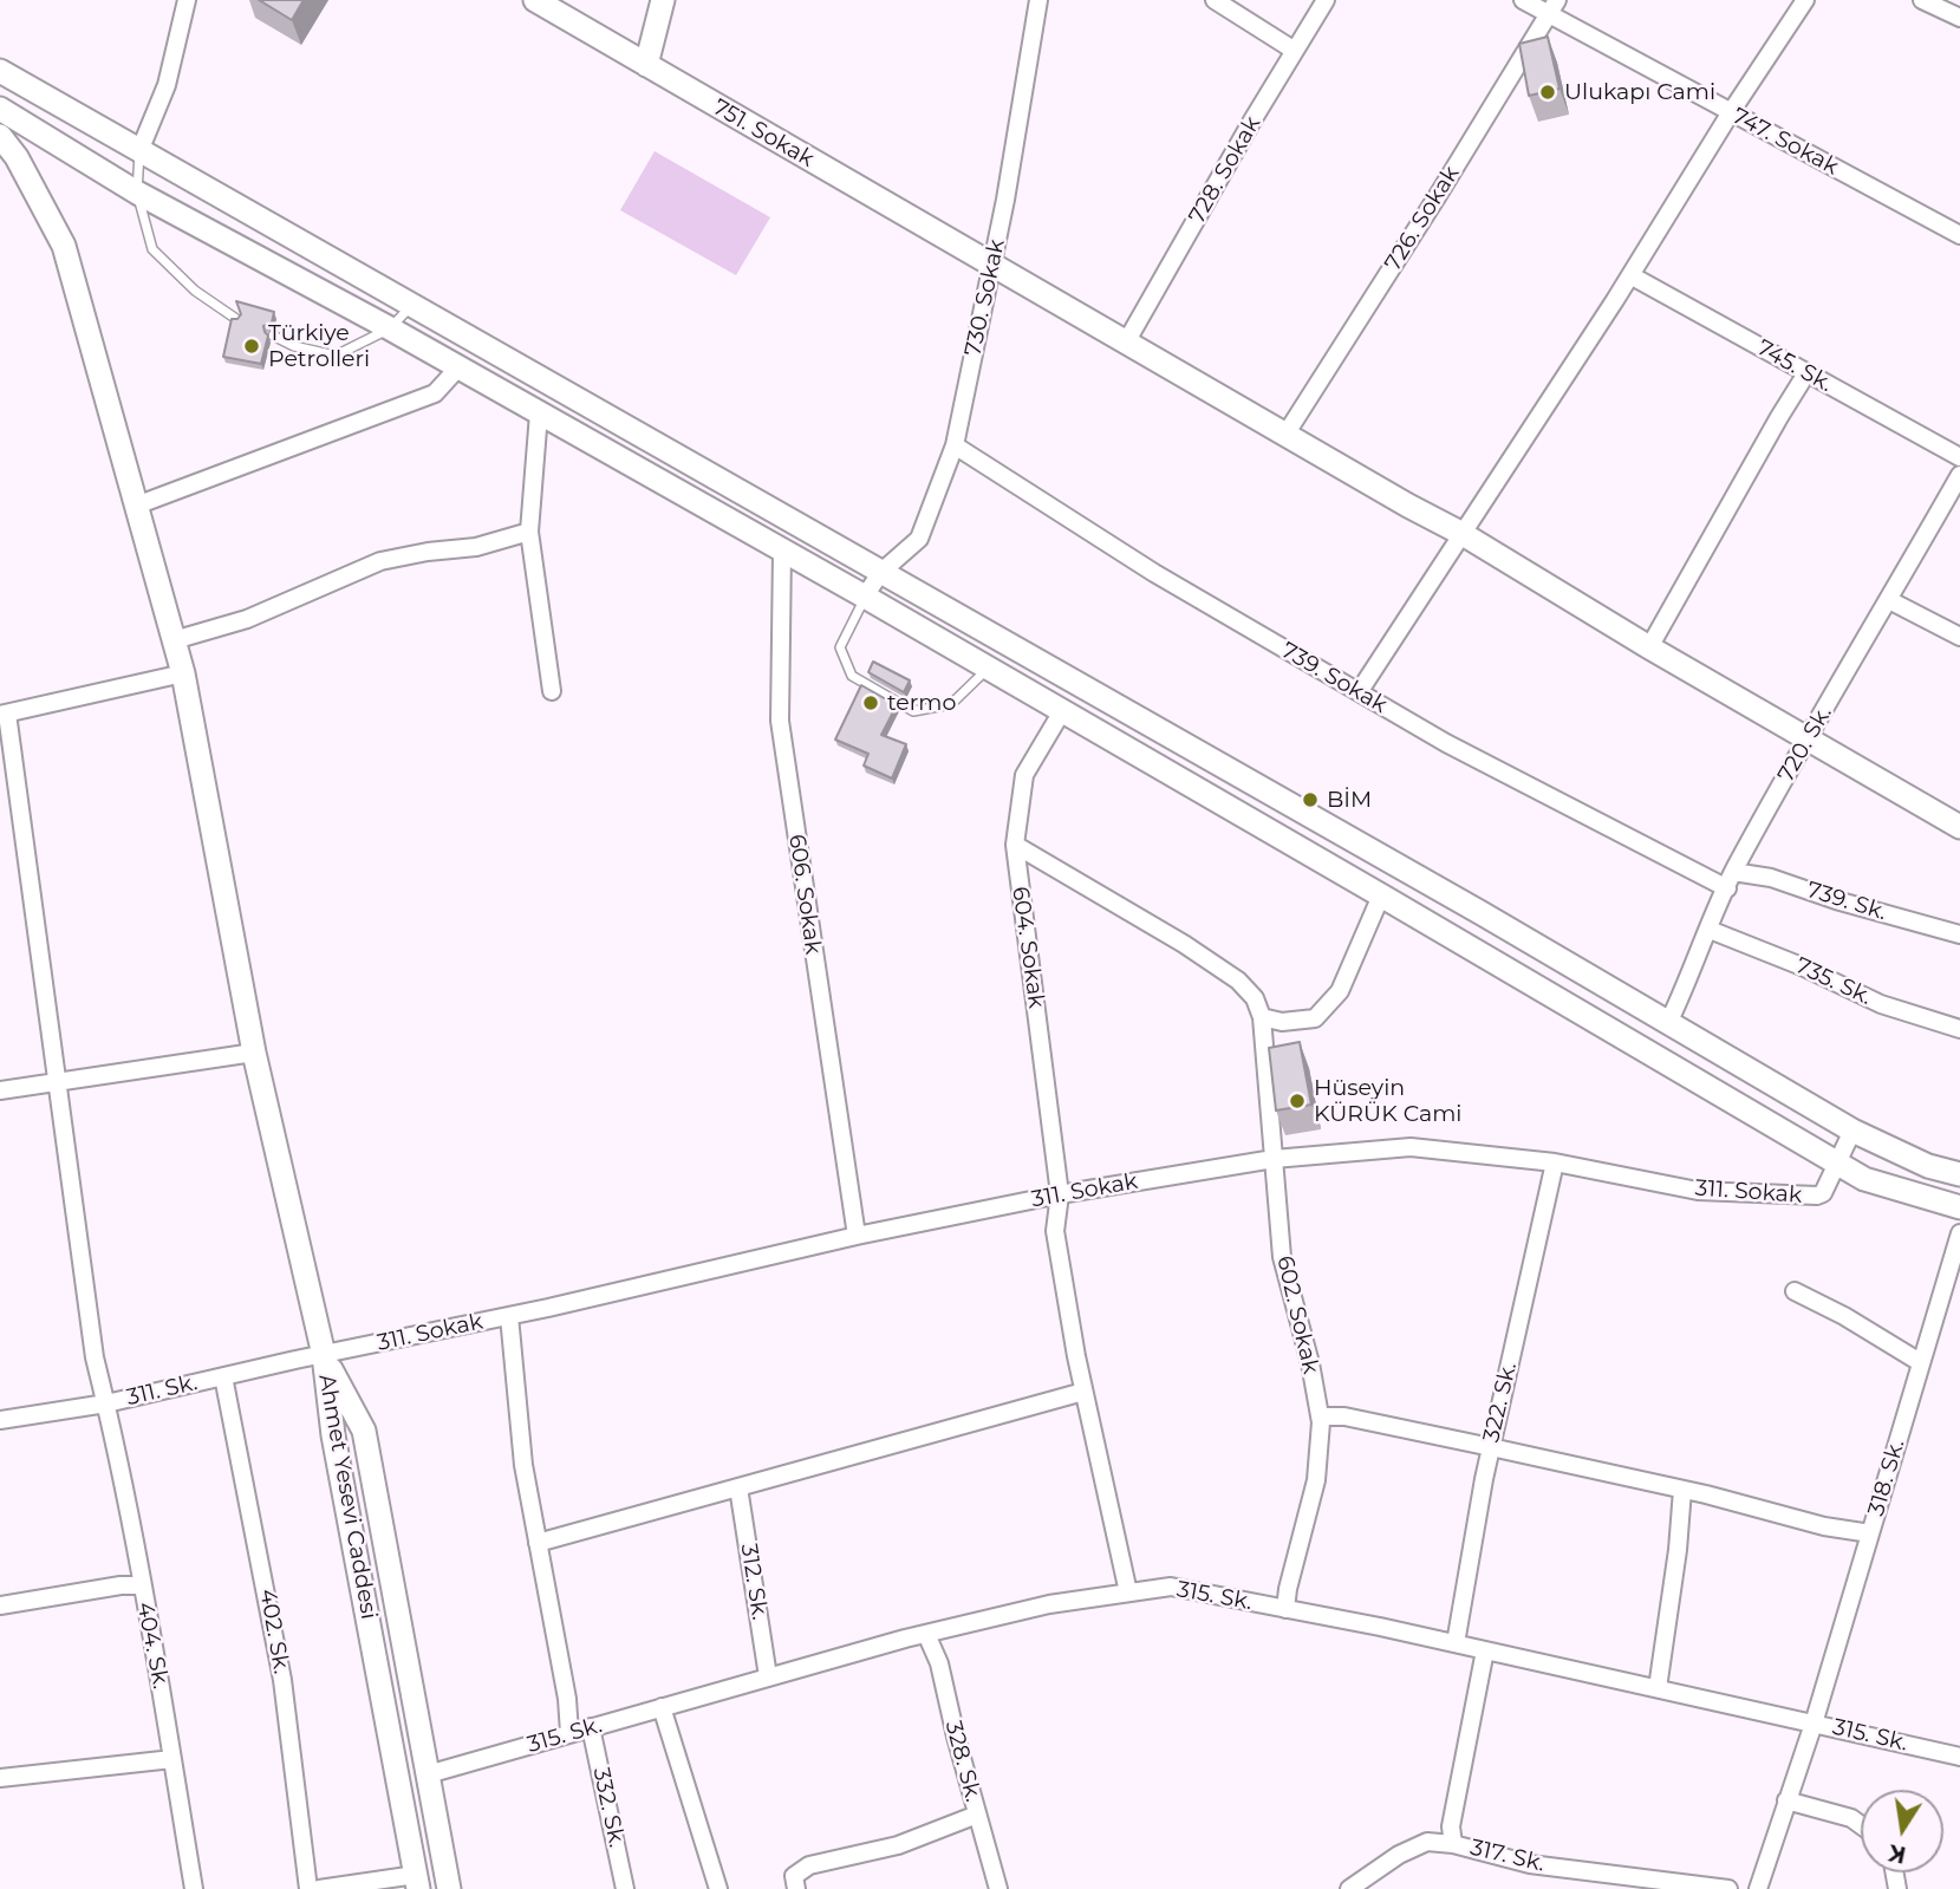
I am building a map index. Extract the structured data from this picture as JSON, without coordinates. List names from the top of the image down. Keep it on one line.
{"streets":{"main road":["751. Sokak","Ahmet Yesevi Caddesi"],"street":["747. Sokak","728. Sokak","726. Sokak","730. Sokak","745. Sk.","739. Sokak","720. Sk.","606. Sokak","739. Sk.","604. Sokak","735. Sk.","311. Sokak","602. Sokak","311. Sk.","322. Sk.","318. Sk.","312. Sk.","315. Sk.","402. Sk.","404. Sk.","328. Sk.","332. Sk.","317. Sk."]},"crossings":[["751. Sokak","728. Sokak"],["751. Sokak","726. Sokak"],["751. Sokak","730. Sokak"],["751. Sokak","720. Sk."],["747. Sokak","726. Sokak"],["730. Sokak","739. Sokak"],["739. Sokak","720. Sk."],["739. Sokak","739. Sk."],["720. Sk.","739. Sk."],["720. Sk.","735. Sk."],["606. Sokak","311. Sokak"],["604. Sokak","311. Sokak"],["604. Sokak","315. Sk."],["311. Sokak","602. Sokak"],["311. Sokak","311. Sk."],["311. Sokak","322. Sk."],["311. Sokak","Ahmet Yesevi Caddesi"],["602. Sokak","315. Sk."],["311. Sk.","Ahmet Yesevi Caddesi"],["311. Sk.","402. Sk."],["311. Sk.","404. Sk."],["322. Sk.","315. Sk."],["318. Sk.","315. Sk."],["Ahmet Yesevi Caddesi","315. Sk."],["312. Sk.","315. Sk."],["315. Sk.","328. Sk."],["315. Sk.","332. Sk."]],"places":["Ulukapı Cami","Türkiye Petrolleri","termo","BİM","Hüseyin KÜRÜK Cami"],"north":"bottom"}
